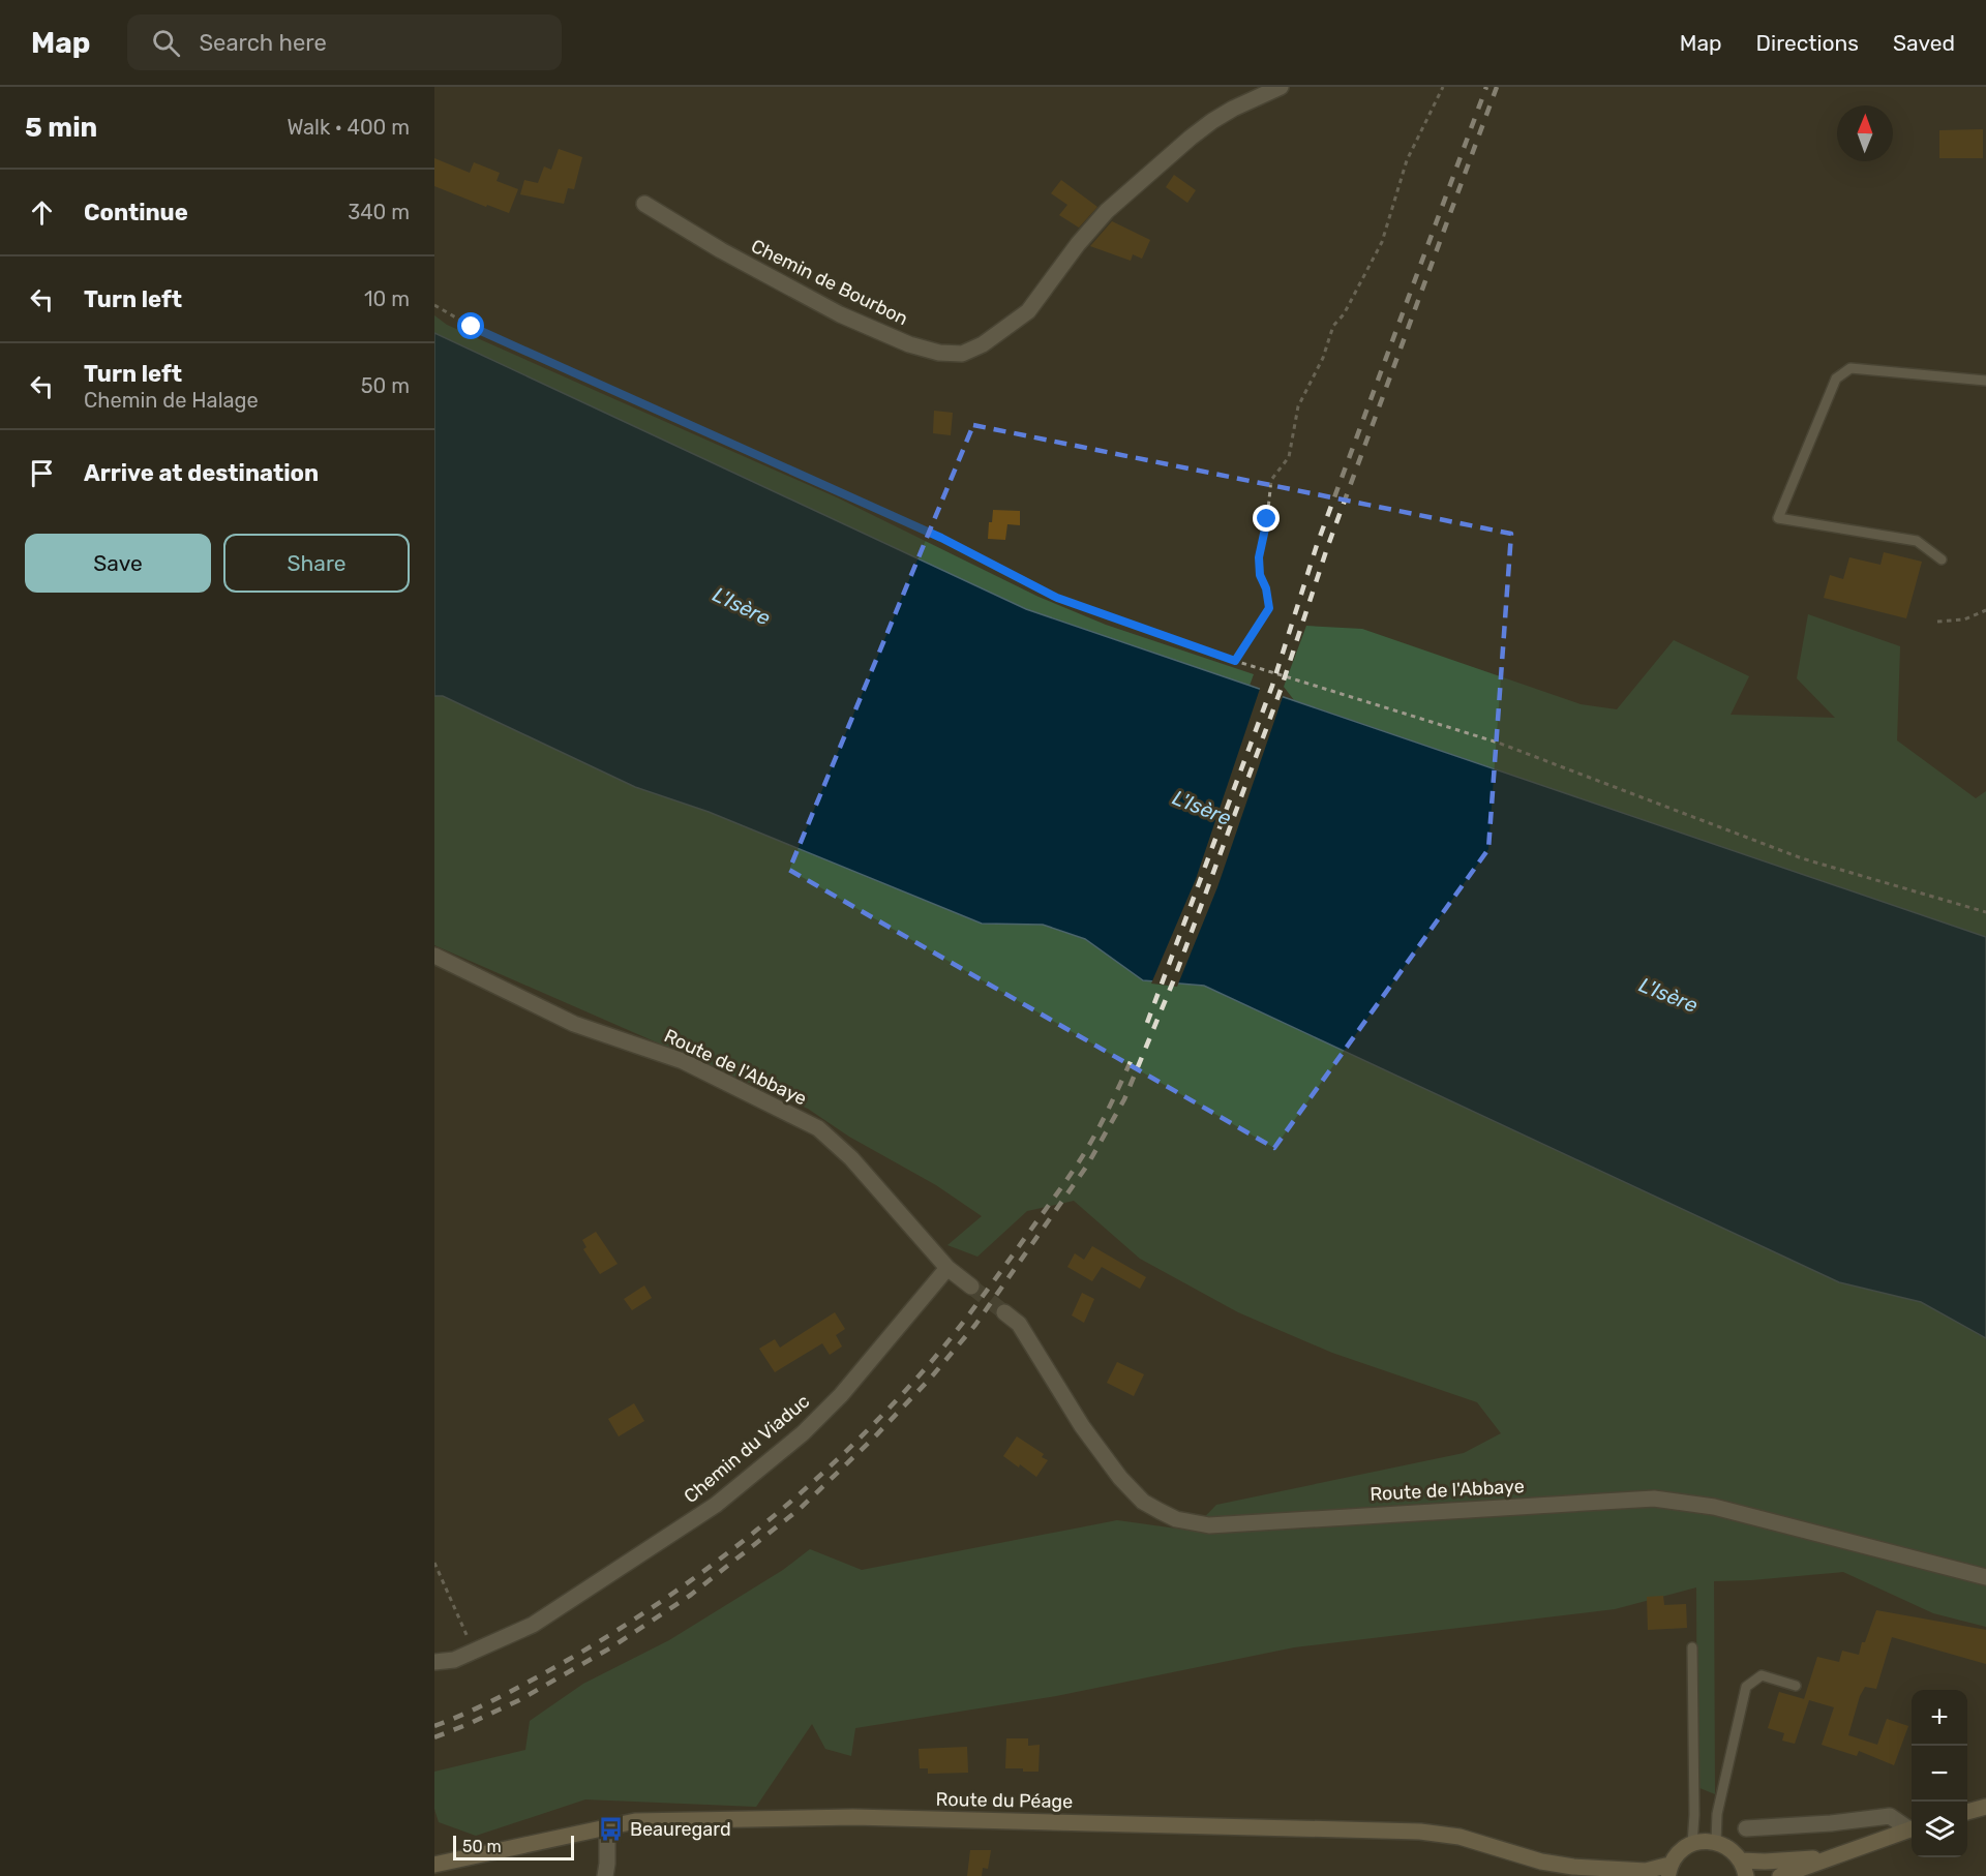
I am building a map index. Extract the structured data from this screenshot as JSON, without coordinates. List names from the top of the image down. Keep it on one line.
{"streets":{"street":["Chemin de Bourbon","Route de l'Abbaye","Chemin du Viaduc","Route du Péage"]},"crossings":[["Route de l'Abbaye","Chemin du Viaduc"]],"water":["L'Isère"],"places":{"bus stop":["Beauregard"]},"scale_bar":"50 m","north":"top","page":{"header":"Map","search":"Search here","nav":["Map","Directions","Saved"],"heading":["5 min","Walk · 400 m"],"list":[["Continue","340 m"],["Turn left","10 m"],["Turn left","Chemin de Halage","50 m"],"Arrive at destination"],"buttons":["Save","Share"],"map_buttons":["+","−"],"scale":"50 m"}}
